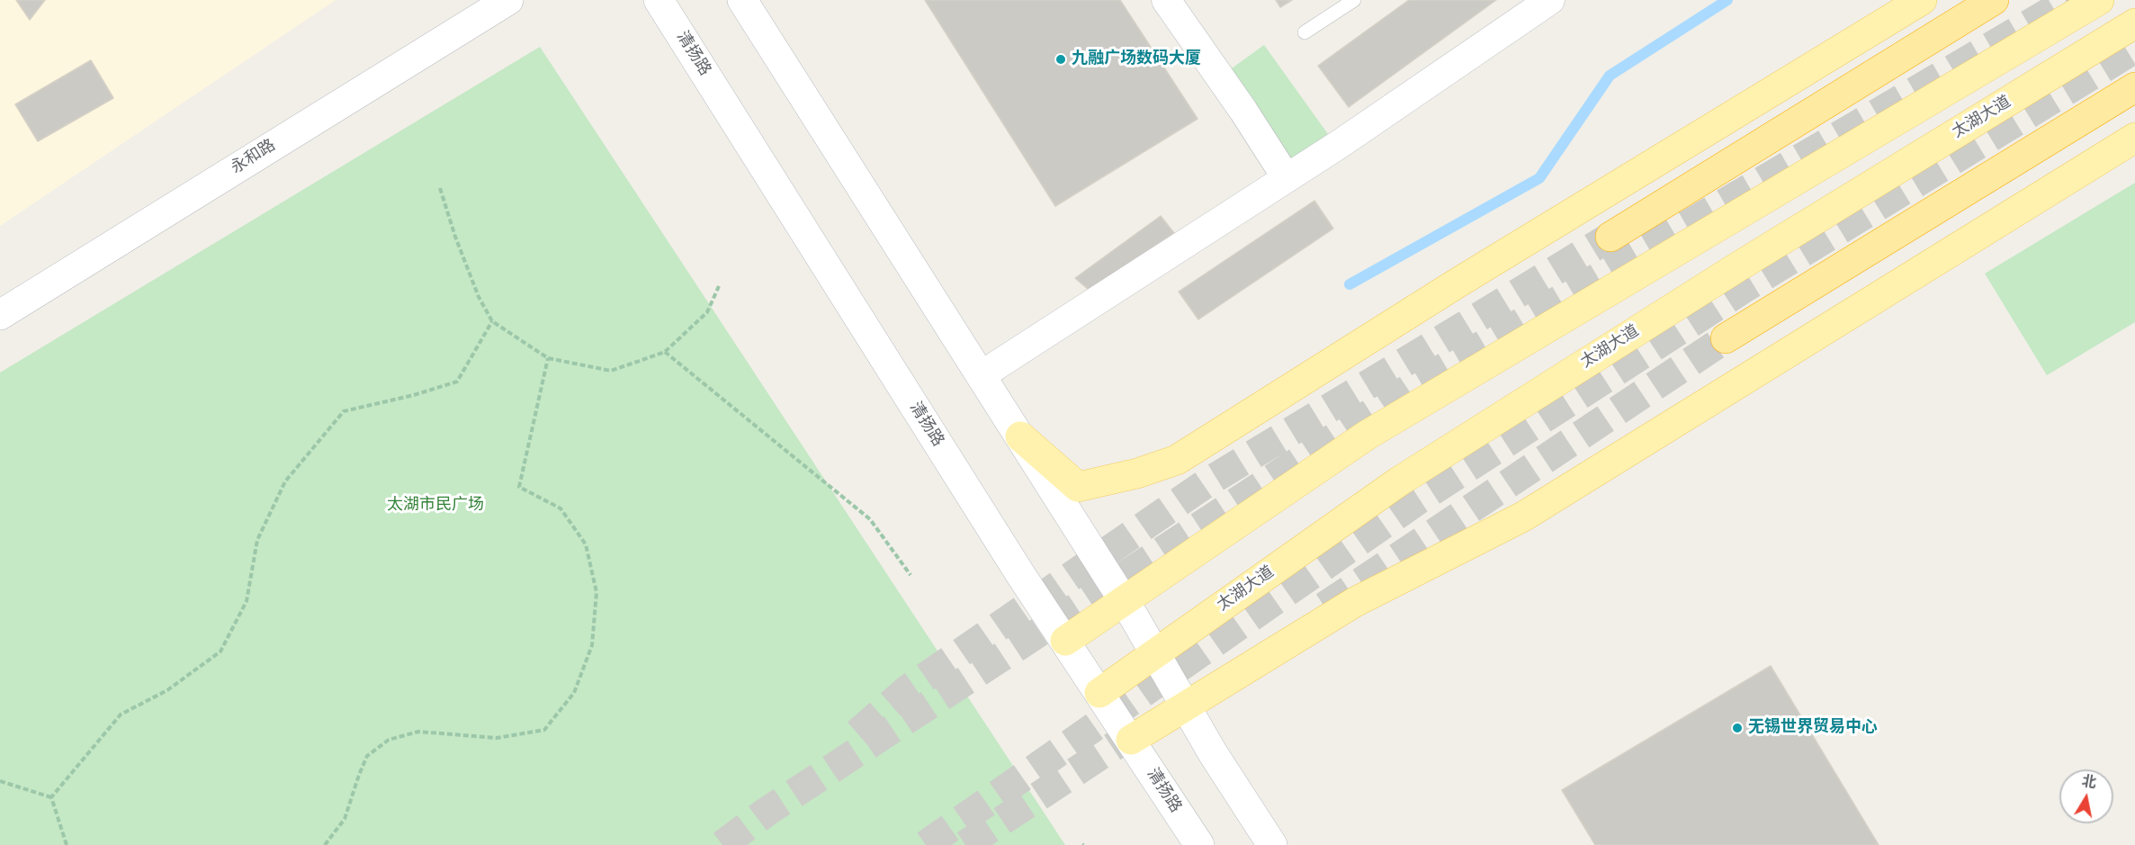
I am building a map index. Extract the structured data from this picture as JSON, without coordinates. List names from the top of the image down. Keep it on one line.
{"streets":{"main road":["清扬路","太湖大道","永和路"]},"crossings":[["清扬路","太湖大道"]],"parks":["太湖市民广场"],"places":["九融广场数码大厦","无锡世界贸易中心"],"north":"top"}
